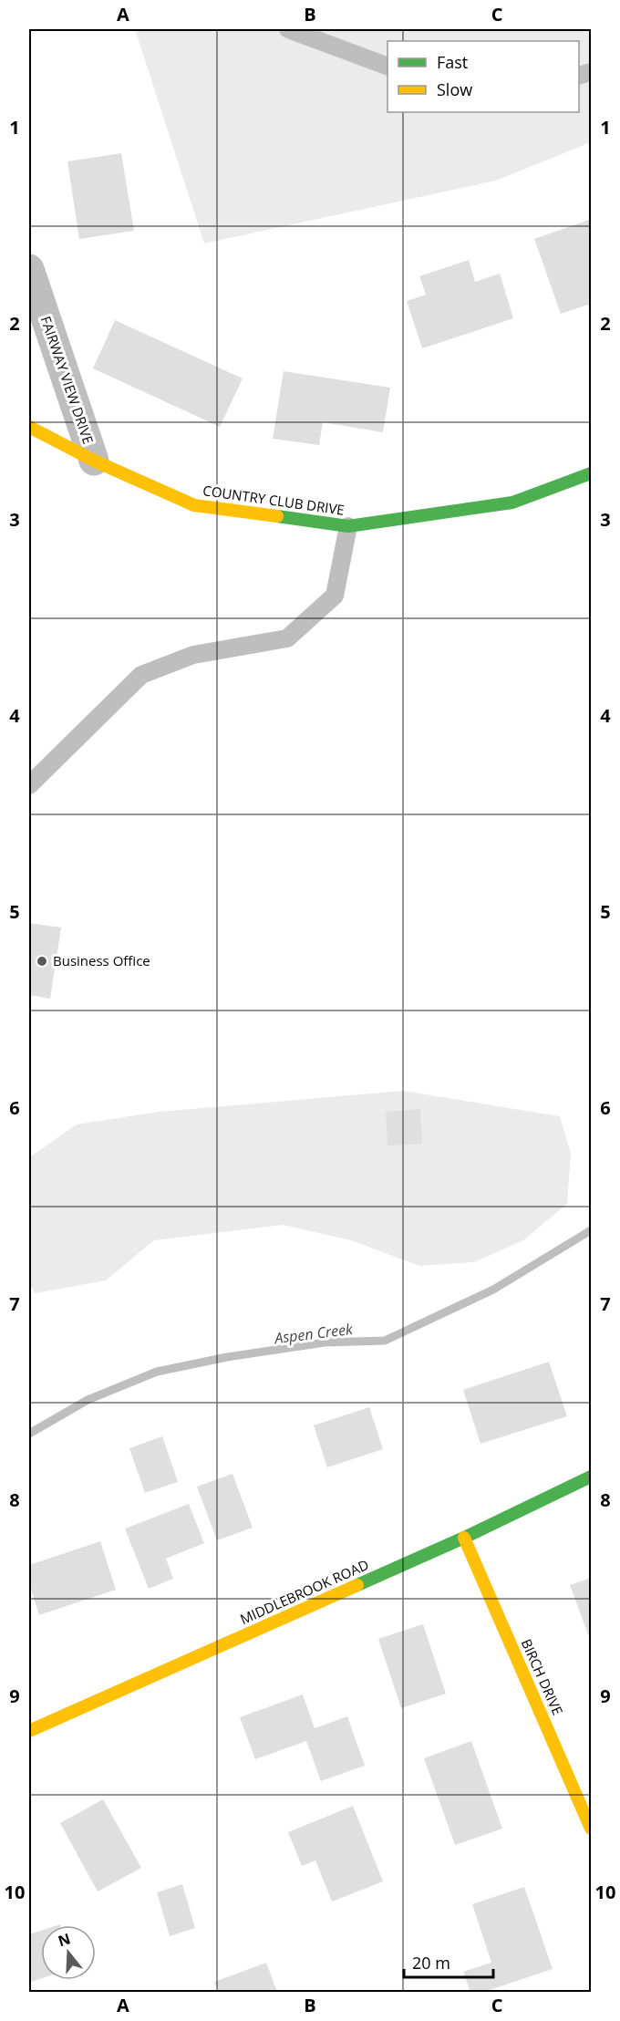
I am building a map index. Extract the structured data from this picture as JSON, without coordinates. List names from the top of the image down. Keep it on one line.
{"streets":{"street":["FAIRWAY VIEW DRIVE","COUNTRY CLUB DRIVE","MIDDLEBROOK ROAD","BIRCH DRIVE"]},"crossings":[["FAIRWAY VIEW DRIVE","COUNTRY CLUB DRIVE"],["MIDDLEBROOK ROAD","BIRCH DRIVE"]],"water":["Aspen Creek"],"places":["Business Office"],"legend":["Fast","Slow"],"scale_bar":"20 m","north":"top","grid":{"columns":["A","B","C"],"rows":["1","2","3","4","5","6","7","8","9","10"]}}
